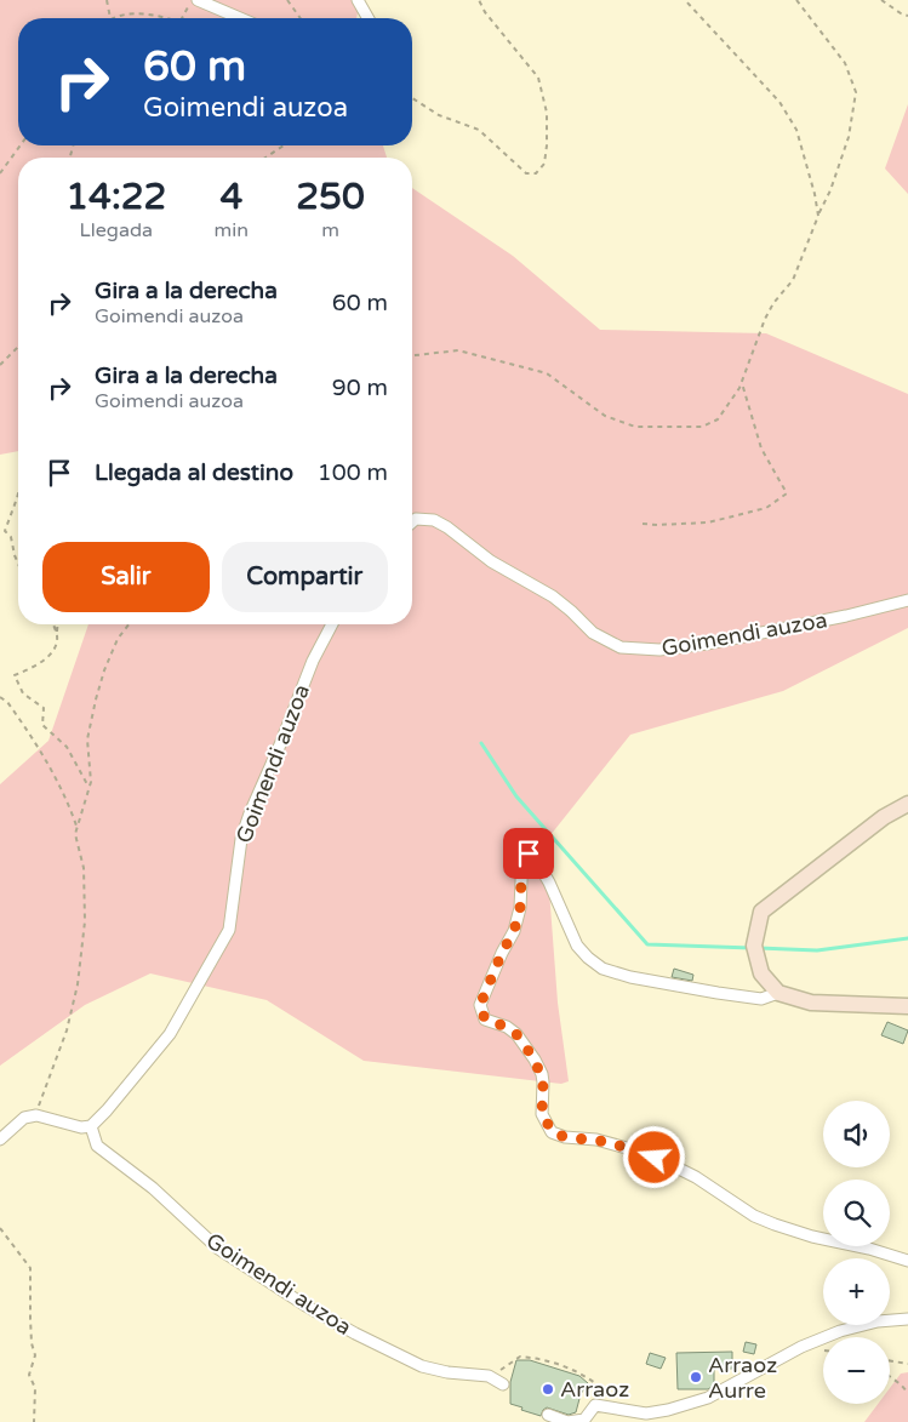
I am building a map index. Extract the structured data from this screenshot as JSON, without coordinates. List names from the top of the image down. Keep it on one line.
{"streets":{"street":["Goimendi auzoa"]},"places":["Arraoz Aurre","Arraoz"],"page":{"turn":["60 m","Goimendi auzoa"],"eta":["14:22","Llegada","4","min","250","m"],"list":[{"name":"Gira a la derecha","note":"Goimendi auzoa","value":"60 m"},{"name":"Gira a la derecha","note":"Goimendi auzoa","value":"90 m"},{"name":"Llegada al destino","value":"100 m"}],"buttons":["Salir","Compartir"],"map_buttons":["+","−"]}}
